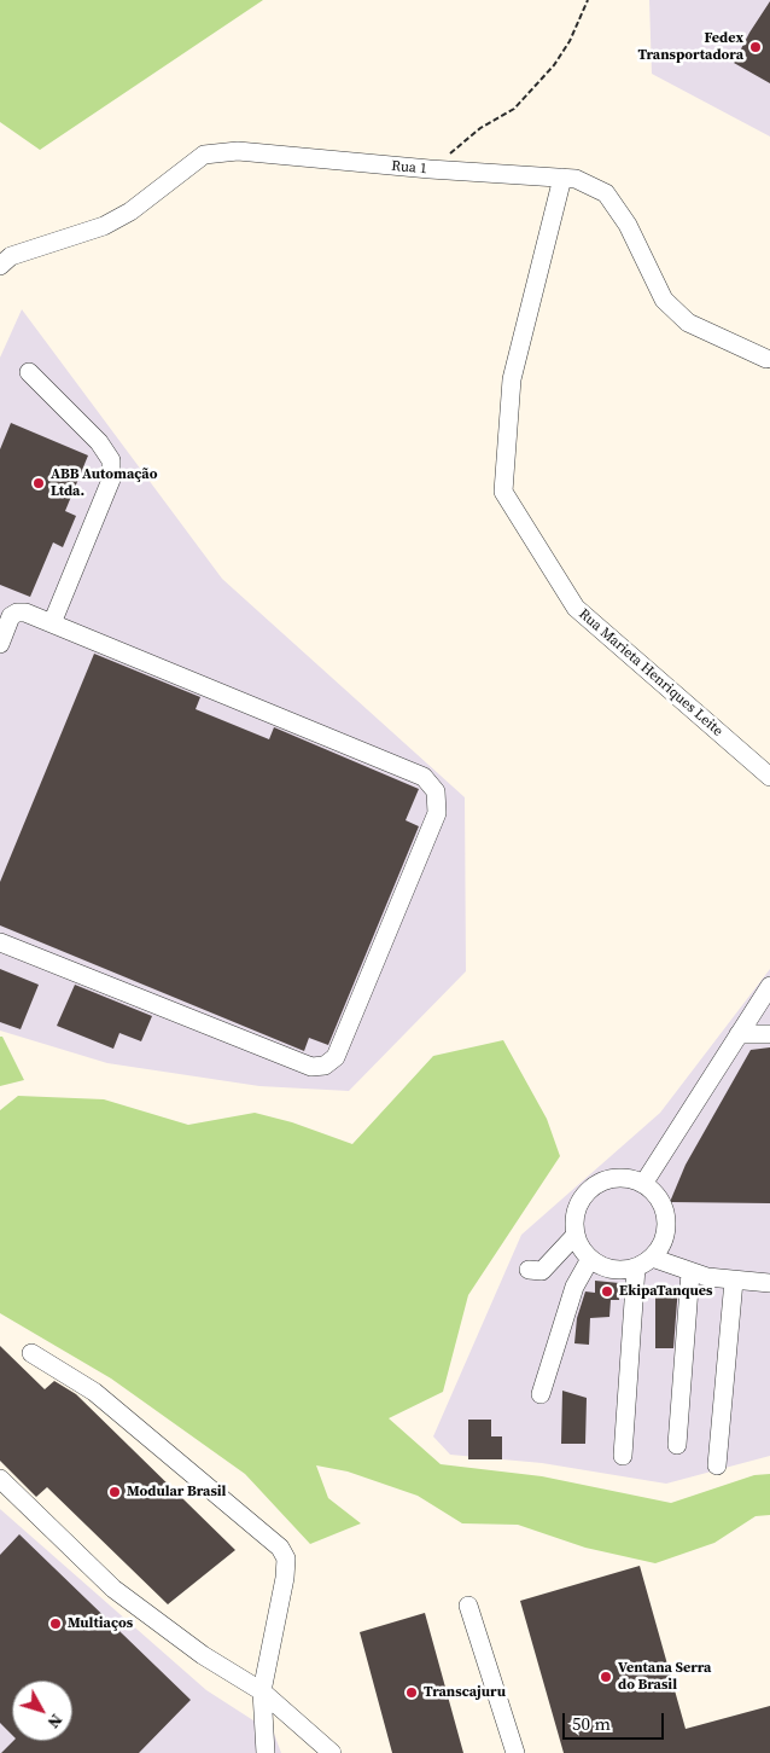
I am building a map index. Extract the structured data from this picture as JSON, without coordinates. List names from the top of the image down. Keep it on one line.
{"streets":{"street":["Rua 1","Rua Marieta Henriques Leite"]},"crossings":[["Rua 1","Rua Marieta Henriques Leite"]],"places":["Fedex Transportadora","ABB Automação Ltda.","EkipaTanques","Modular Brasil","Multiaços","Ventana Serra do Brasil","Transcajuru"],"scale_bar":"50 m","north":"bottom right"}
